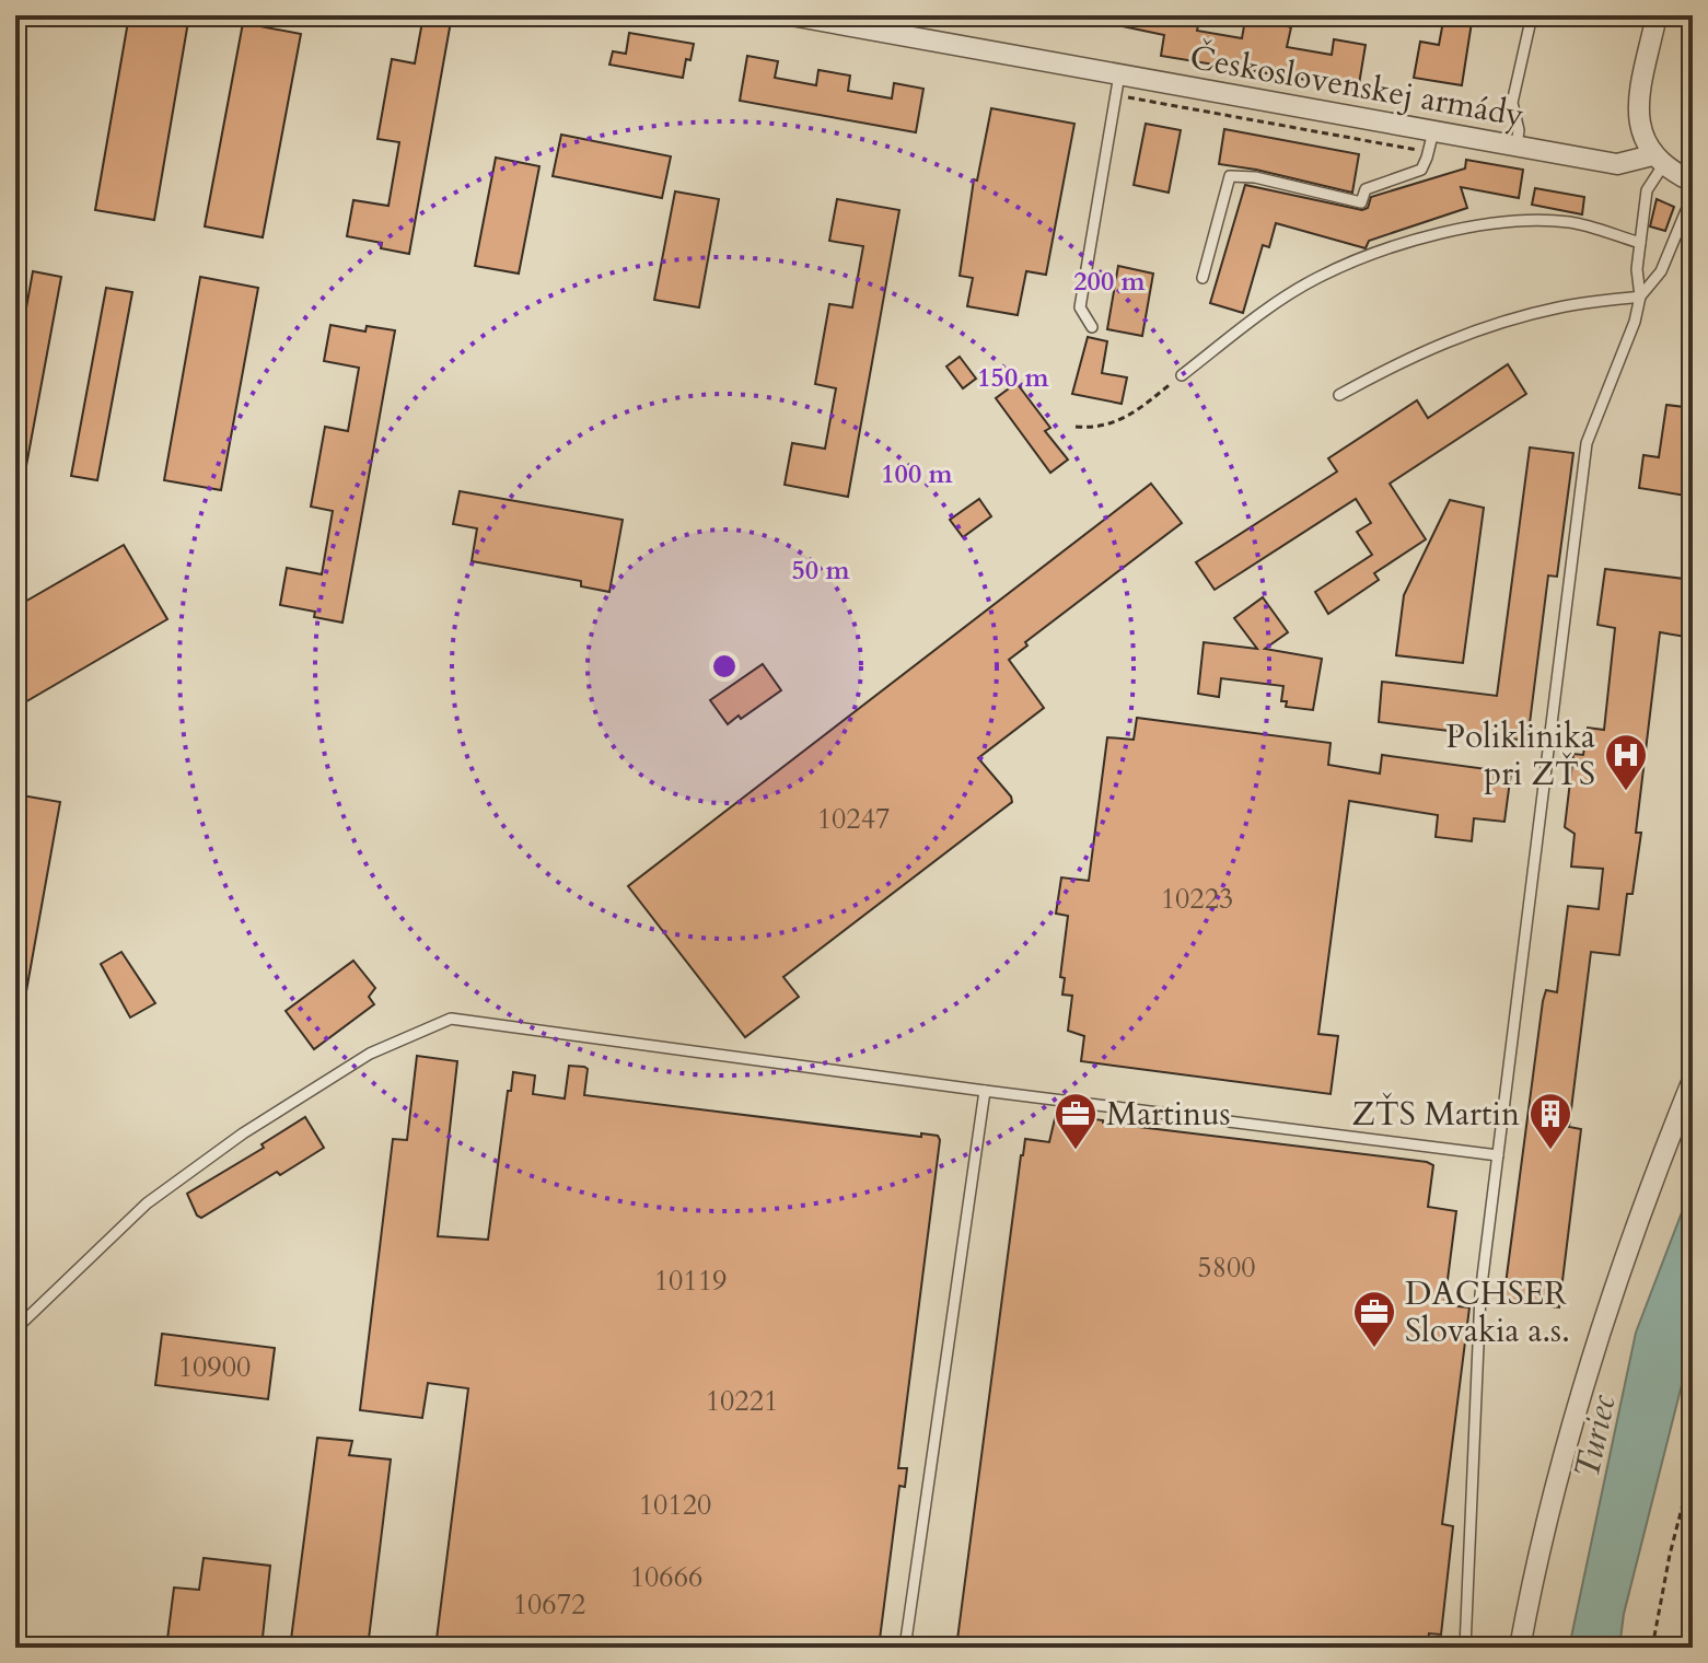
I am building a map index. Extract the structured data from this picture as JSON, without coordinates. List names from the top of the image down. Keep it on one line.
{"streets":{"street":["Československej armády"]},"water":["Turiec"],"places":{"hospital":["Poliklinika pri ZŤS"],"office":["Martinus","DACHSER Slovakia a.s."],"building":["ZŤS Martin"]},"house_numbers":["10247","10223","5800","10119","10900","10221","10120","10666","10672"],"rings":["200 m","150 m","100 m","50 m"]}
